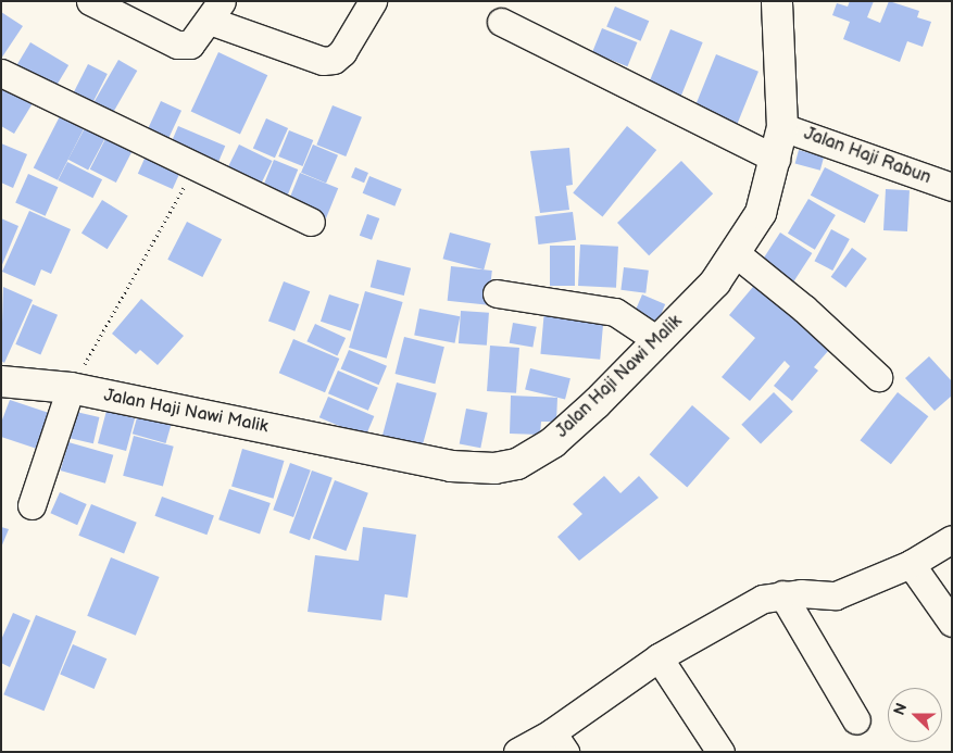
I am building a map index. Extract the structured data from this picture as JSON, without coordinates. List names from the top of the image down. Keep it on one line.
{"streets":{"main road":["Jalan Haji Nawi Malik"],"street":["Jalan Haji Rabun"]},"crossings":[["Jalan Haji Rabun","Jalan Haji Nawi Malik"]],"north":"left"}
